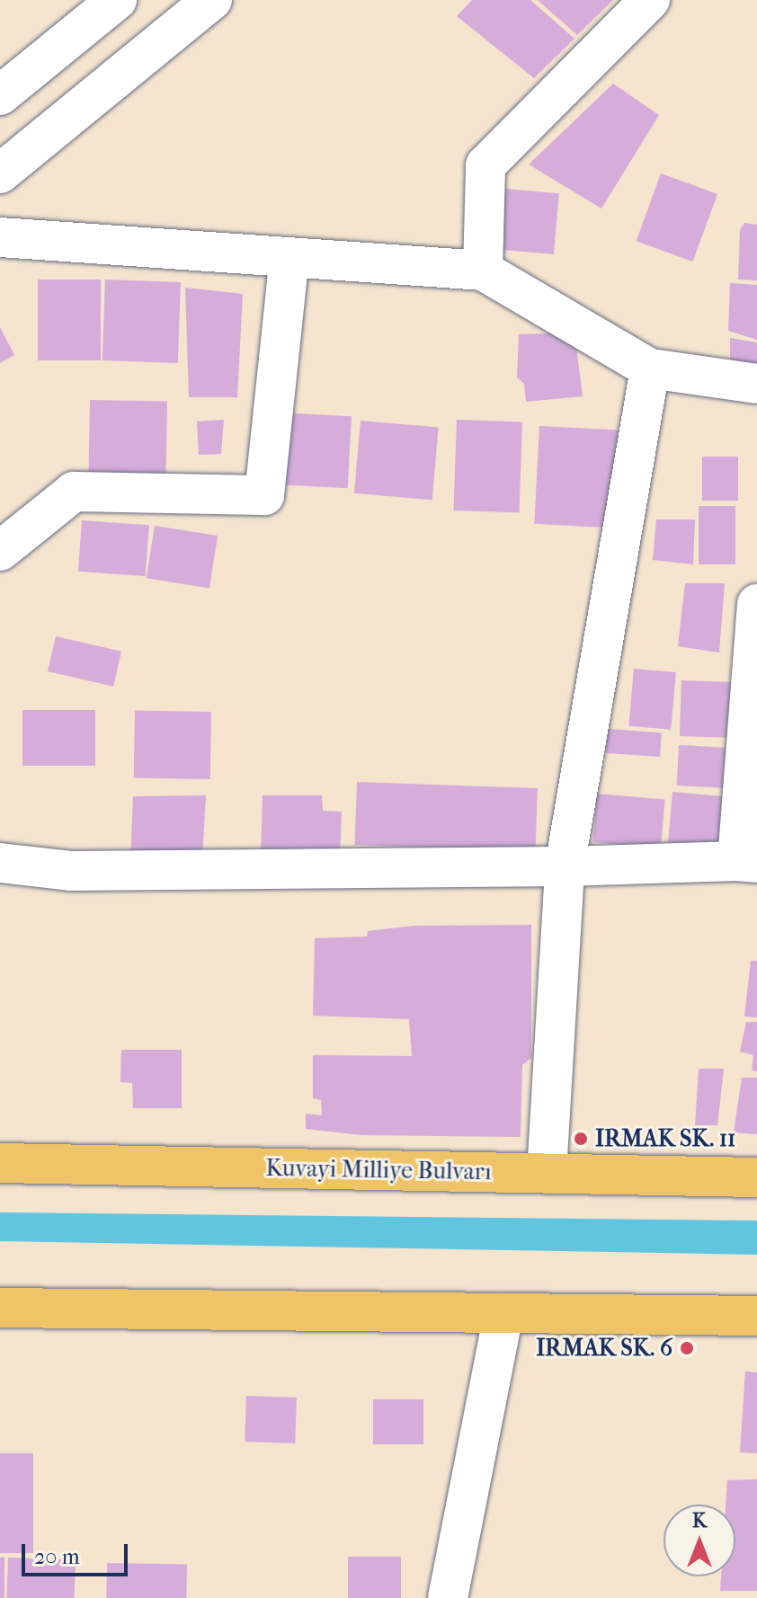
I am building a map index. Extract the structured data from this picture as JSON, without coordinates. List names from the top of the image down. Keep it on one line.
{"streets":{"main road":["Kuvayi Milliye Bulvarı"]},"places":["IRMAK SK. 11","IRMAK SK. 6"],"scale_bar":"20 m","north":"top"}
